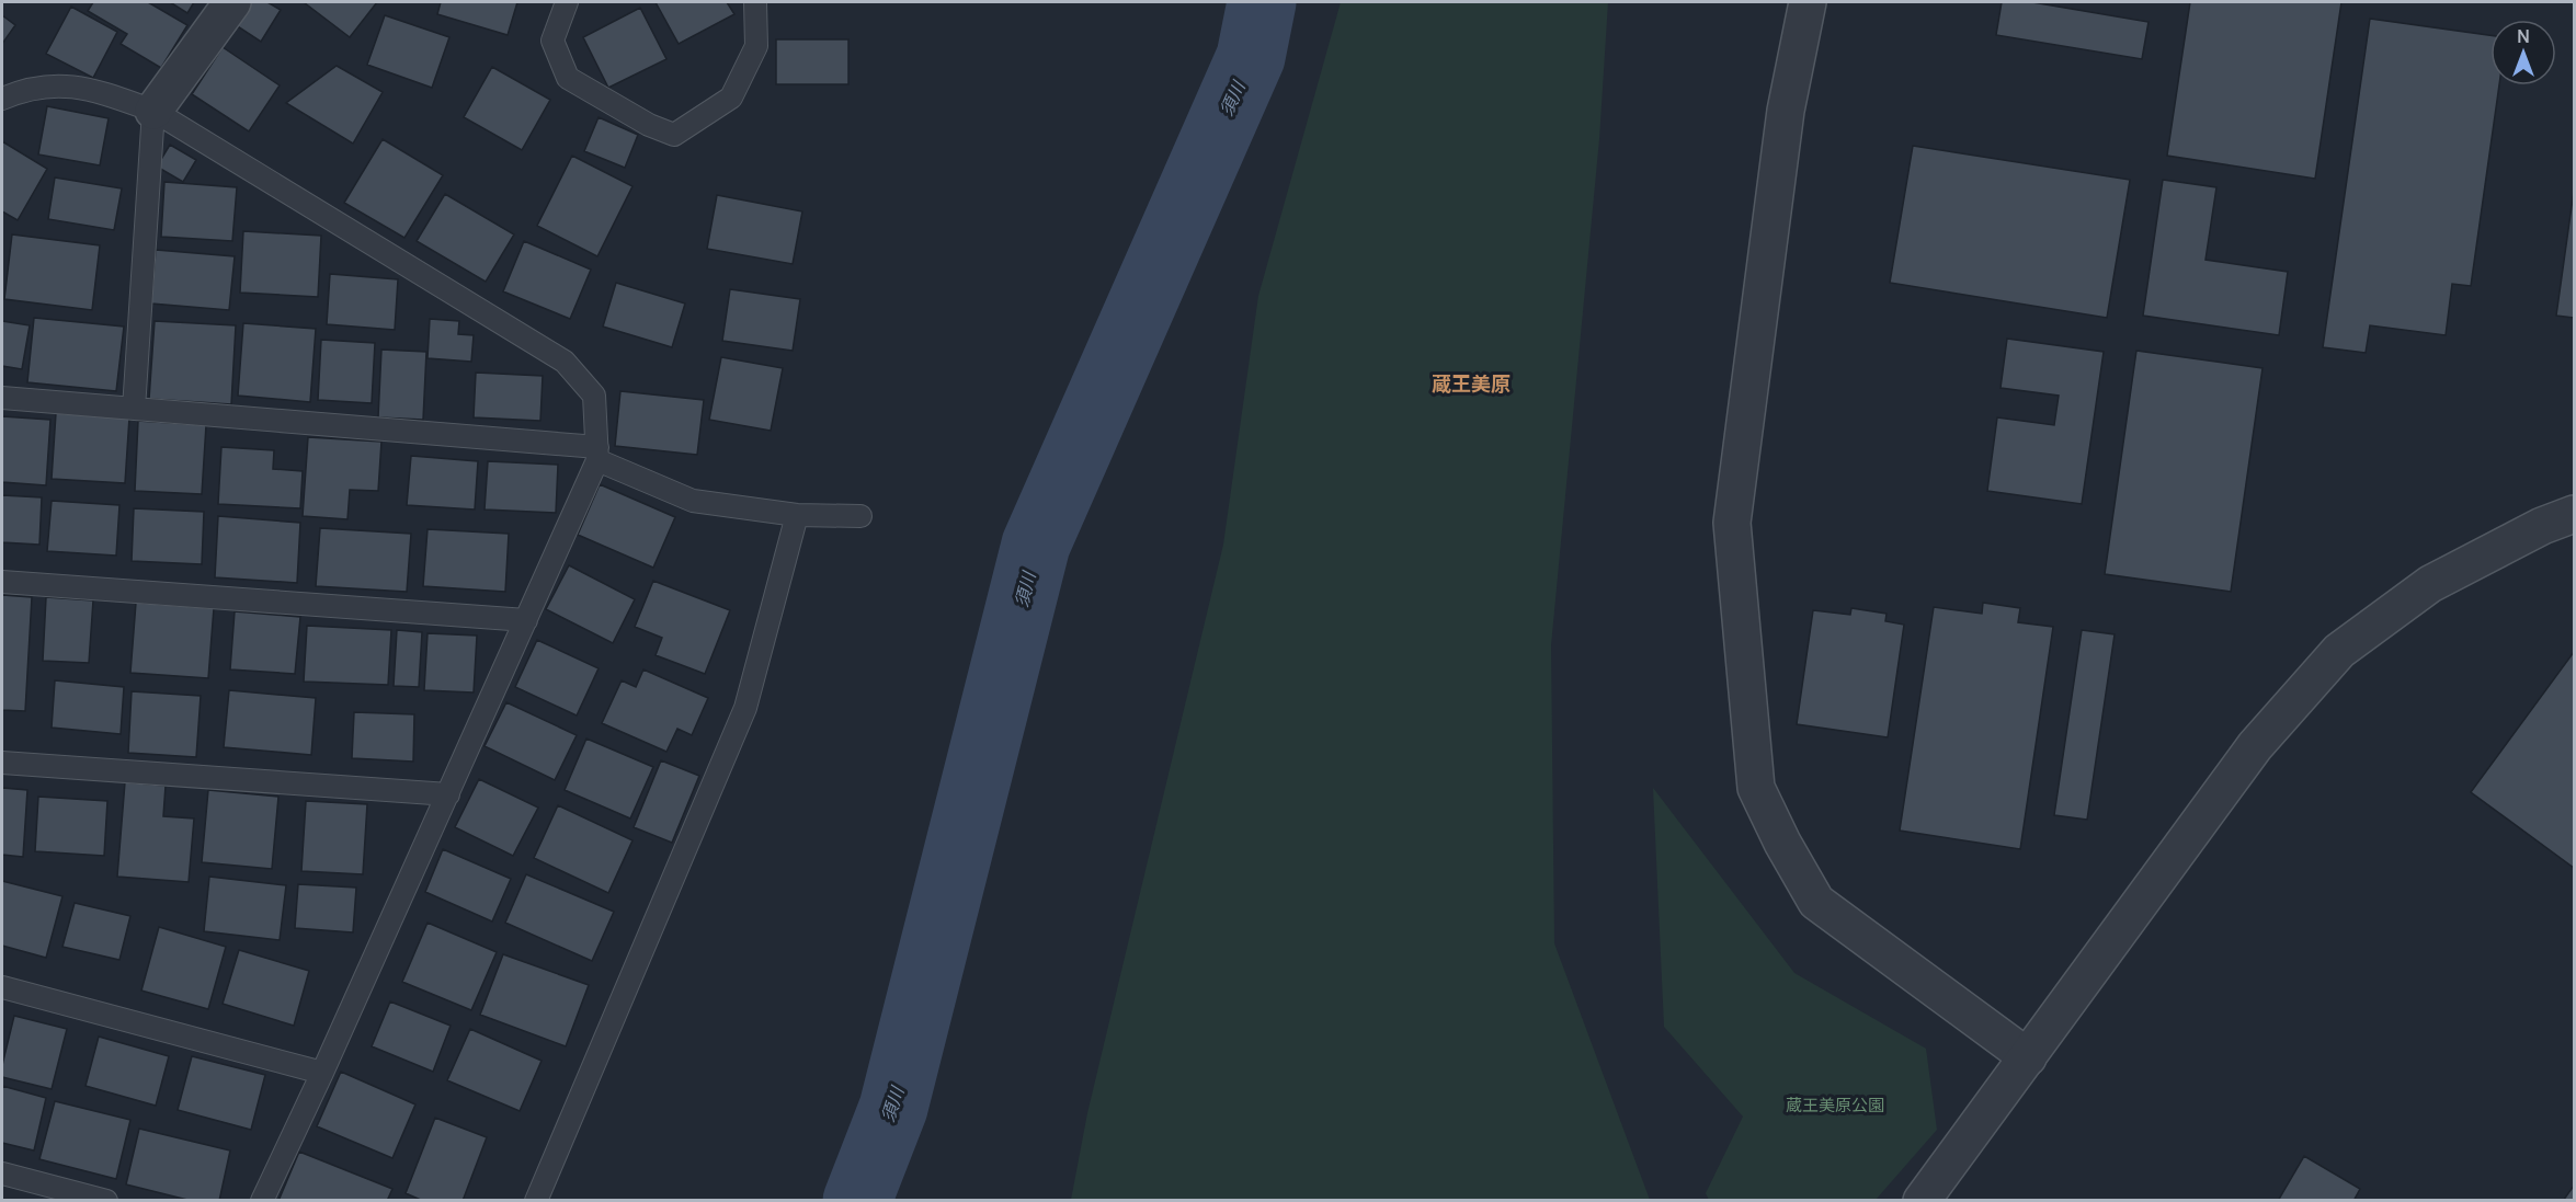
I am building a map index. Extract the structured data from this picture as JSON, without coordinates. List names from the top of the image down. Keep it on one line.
{"districts":["蔵王美原"],"water":["須川"],"parks":["蔵王美原公園"],"north":"top"}
